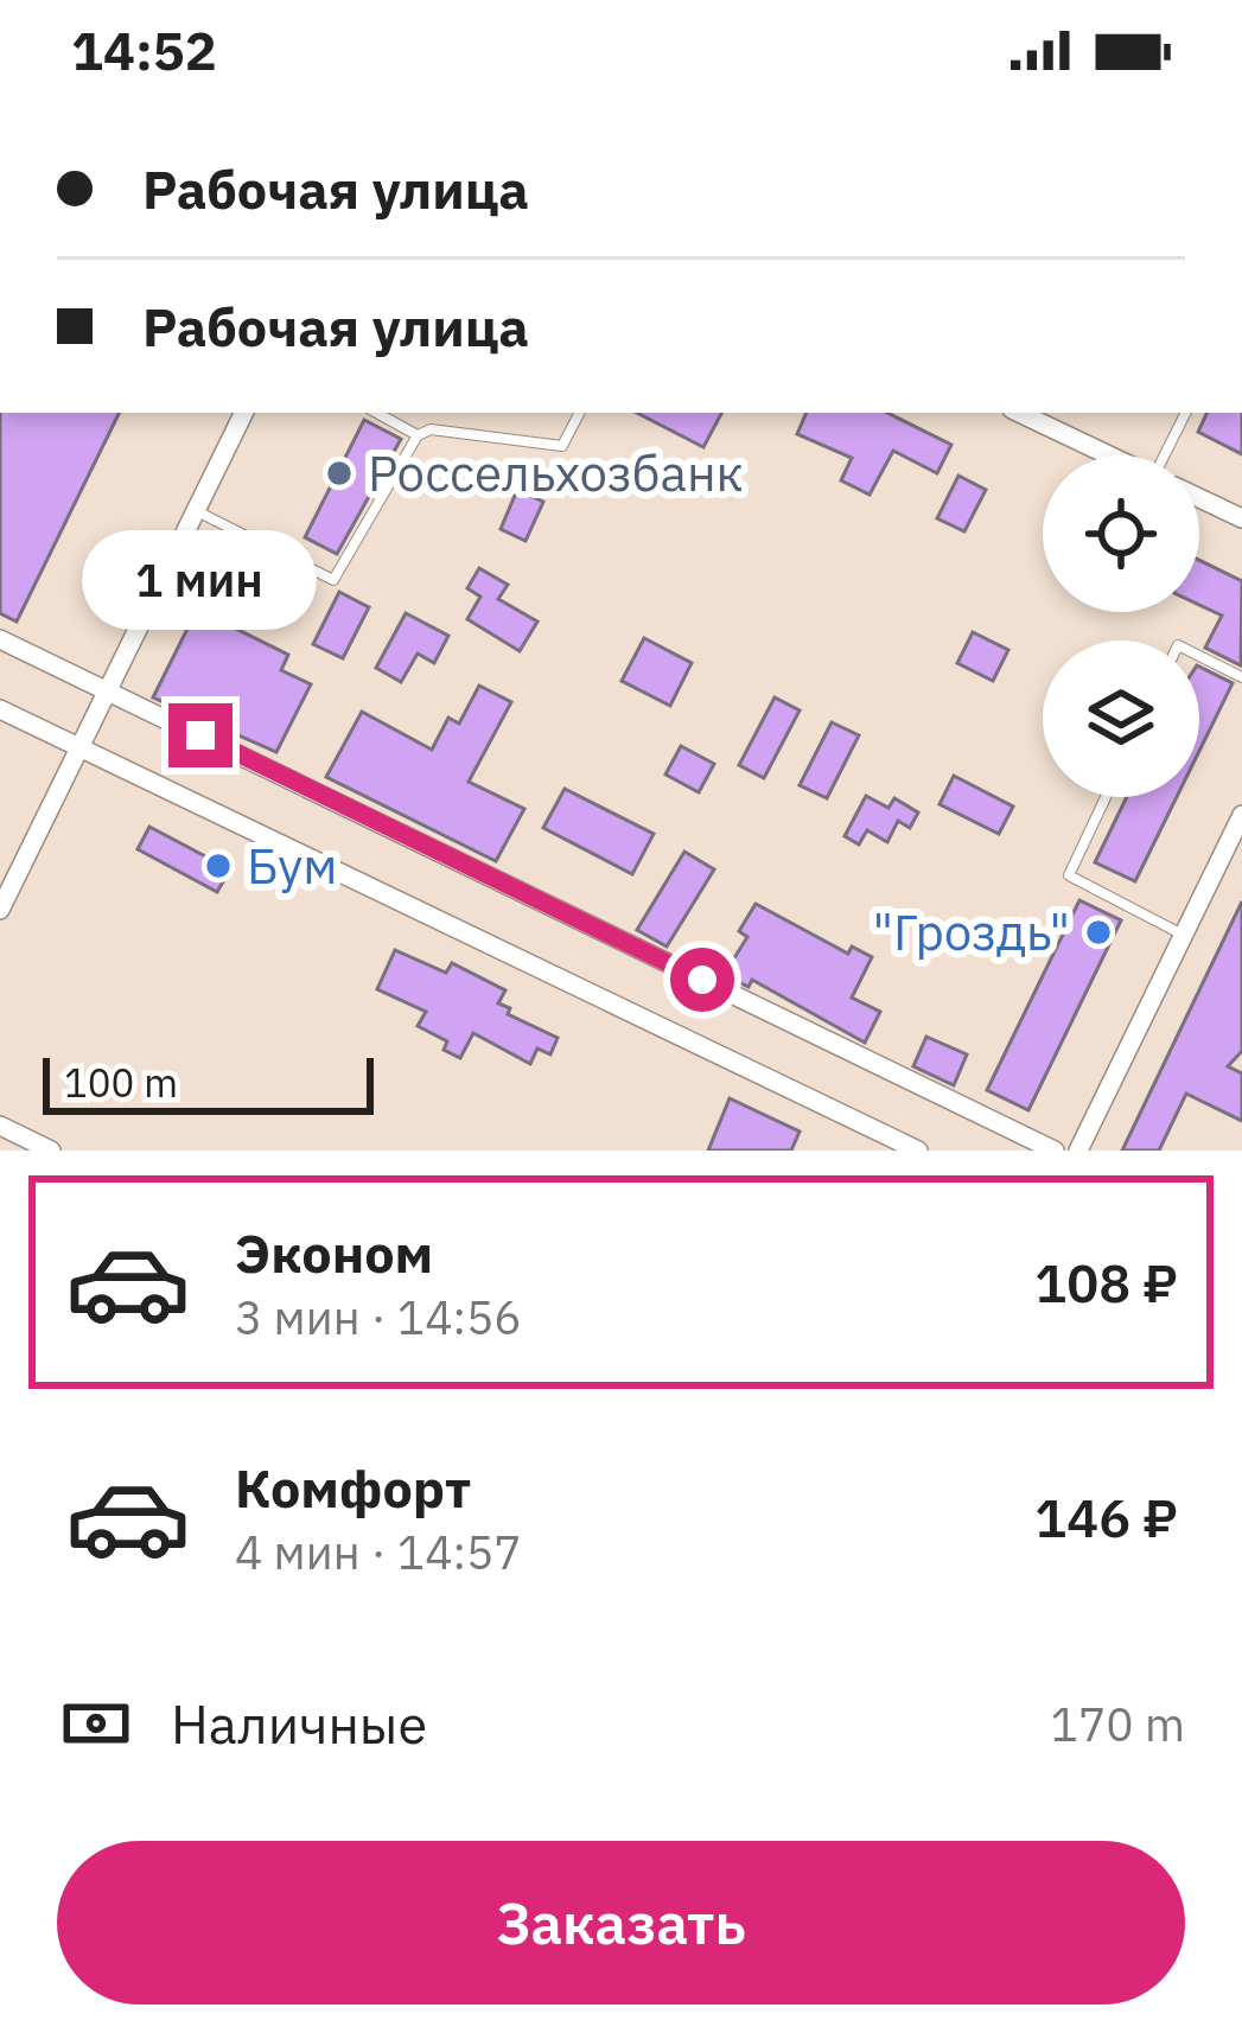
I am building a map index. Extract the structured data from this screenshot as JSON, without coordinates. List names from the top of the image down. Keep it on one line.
{"places":["Россельхозбанк","Бум","\"Гроздь\""],"scale_bar":"100 m","page":{"status":"14:52","banner":["Рабочая улица","Рабочая улица"],"bubble":"1 мин","scale":"100 m","list":[{"name":"Эконом","note":"3 мин · 14:56","value":"108 ₽"},{"name":"Комфорт","note":"4 мин · 14:57","value":"146 ₽"}],"pay":["Наличные","170 m"],"buttons":"Заказать"}}
